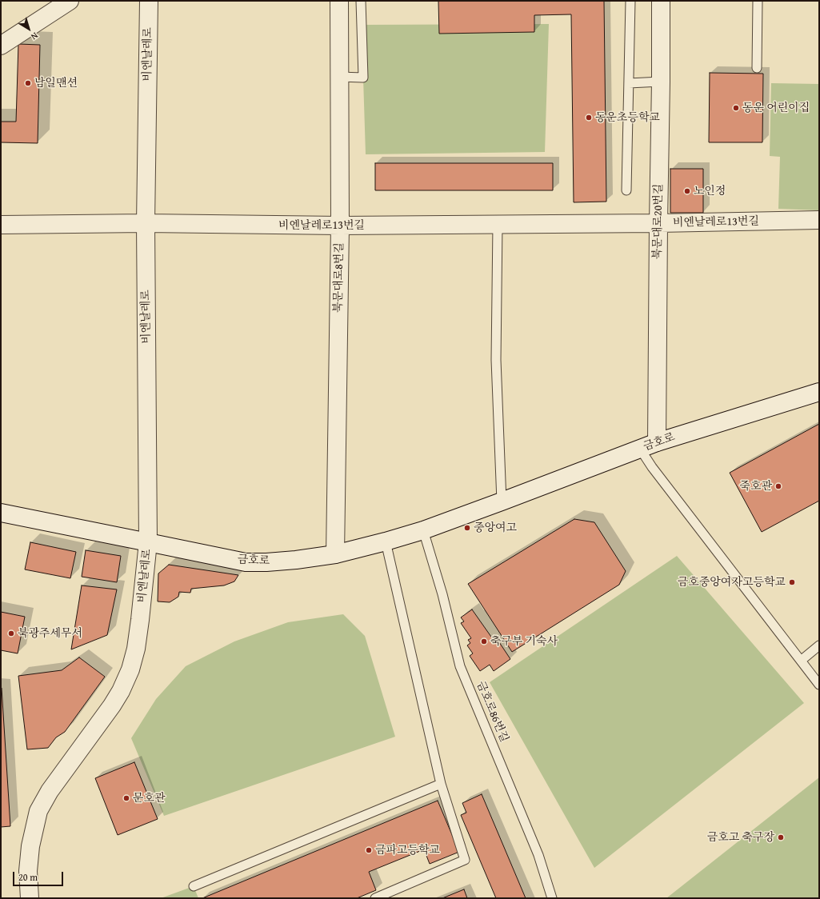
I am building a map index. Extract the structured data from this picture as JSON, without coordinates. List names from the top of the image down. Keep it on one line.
{"streets":{"street":["비엔날레로","북문대로20번길","비엔날레로13번길","북문대로8번길","금호로"],"lane":["금호로86번길"]},"crossings":[["비엔날레로","비엔날레로13번길"],["비엔날레로","금호로"],["북문대로20번길","비엔날레로13번길"],["북문대로20번길","금호로"],["비엔날레로13번길","북문대로8번길"],["북문대로8번길","금호로"],["금호로","금호로86번길"]],"places":["남일맨션","동운 어린이집","동운초등학교","노인정","죽호관","중앙여고","금호중앙여자고등학교","북광주세무서","축구부 기숙사","문호관","금호고 축구장","금파고등학교"],"scale_bar":"20 m","north":"bottom right"}
